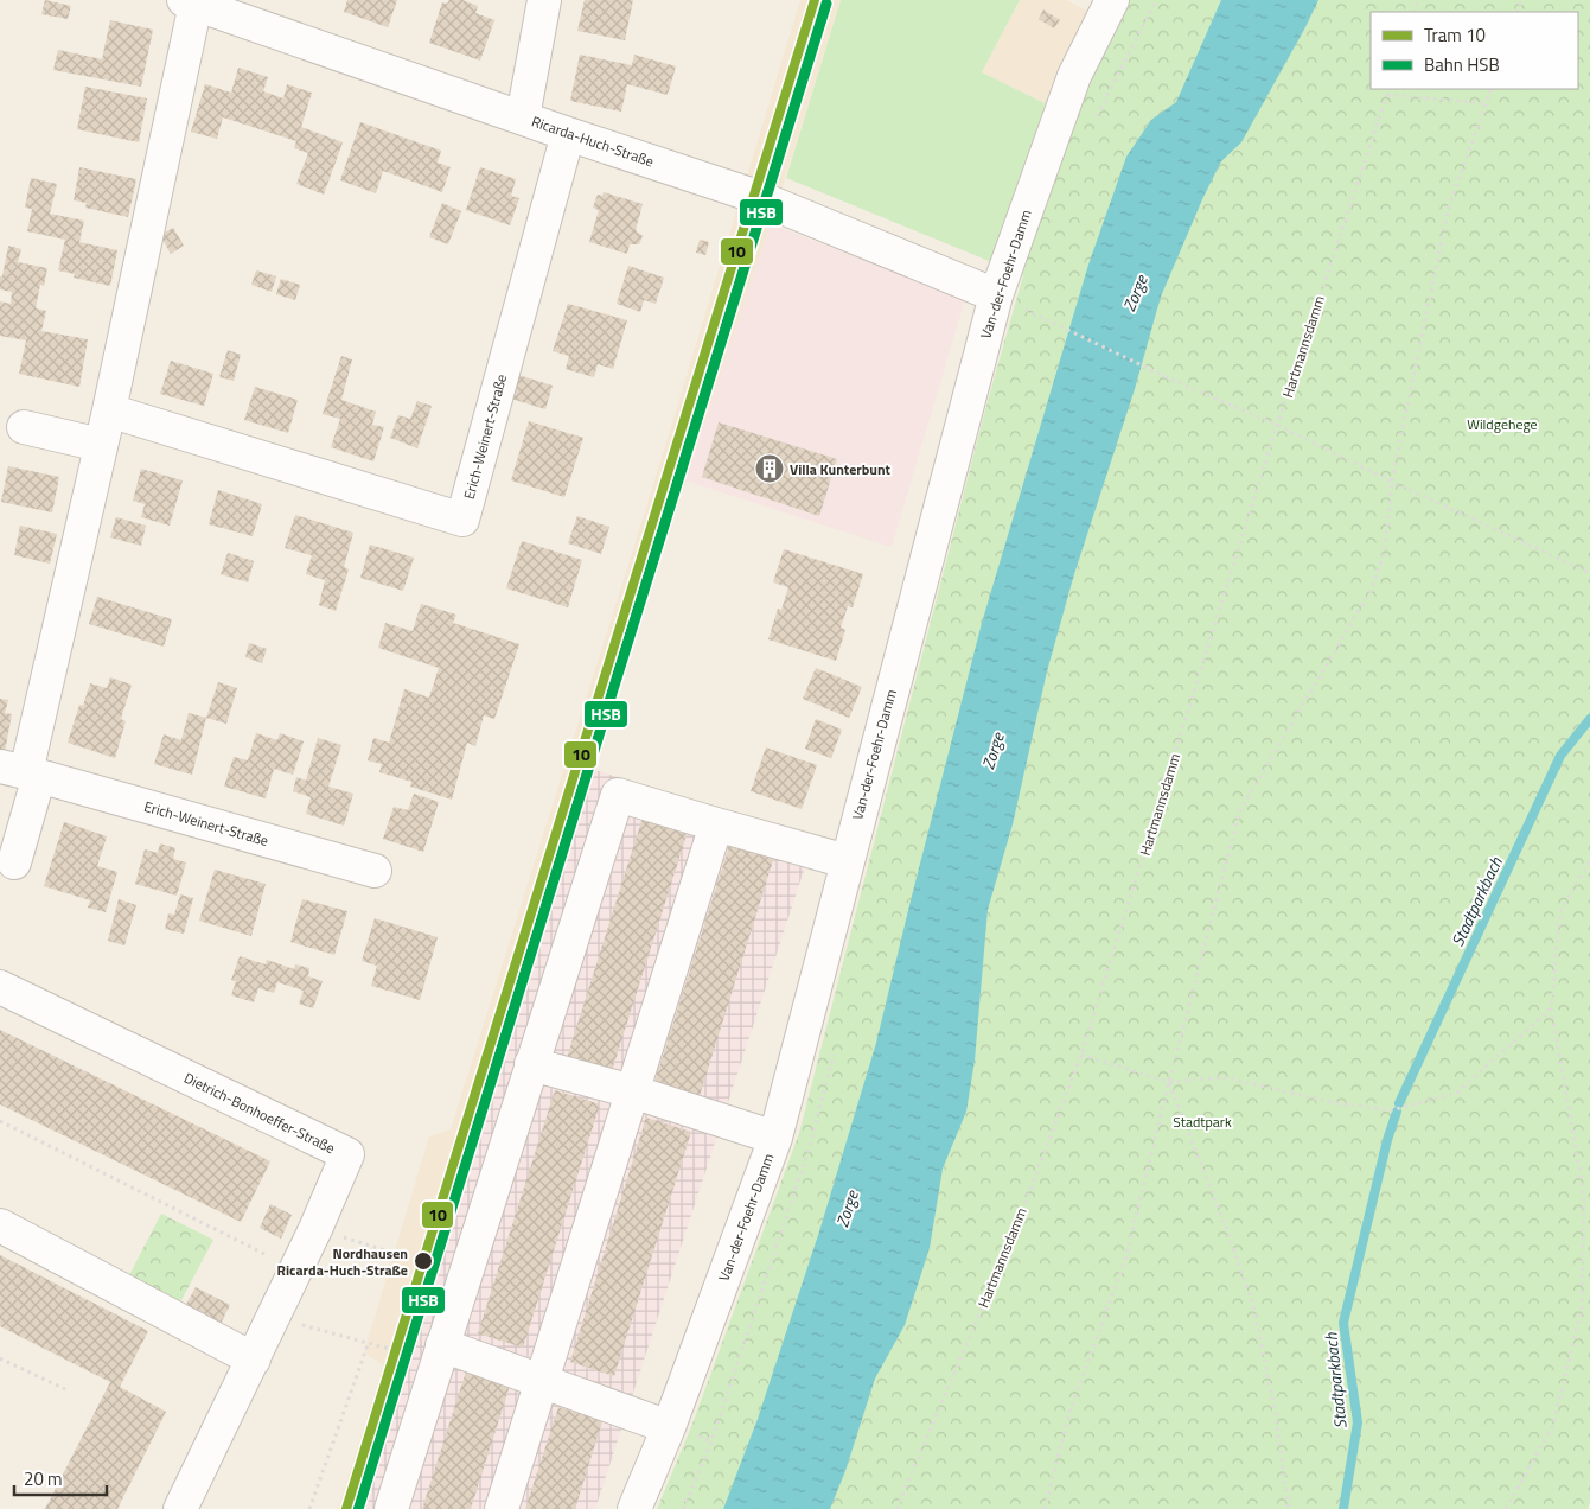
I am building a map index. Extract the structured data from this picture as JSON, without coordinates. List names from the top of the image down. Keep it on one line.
{"streets":{"street":["Ricarda-Huch-Straße","Van-der-Foehr-Damm","Erich-Weinert-Straße","Dietrich-Bonhoeffer-Straße"],"path":["Hartmannsdamm"]},"crossings":[["Ricarda-Huch-Straße","Van-der-Foehr-Damm"],["Ricarda-Huch-Straße","Erich-Weinert-Straße"]],"water":["Zorge","Stadtparkbach"],"parks":["Wildgehege","Stadtpark"],"places":{"building":["Villa Kunterbunt"],"other":["Nordhausen Ricarda-Huch-Straße"]},"lines":["tram line 10","rail line HSB"],"legend":["Tram 10","Bahn HSB"],"scale_bar":"20 m"}
